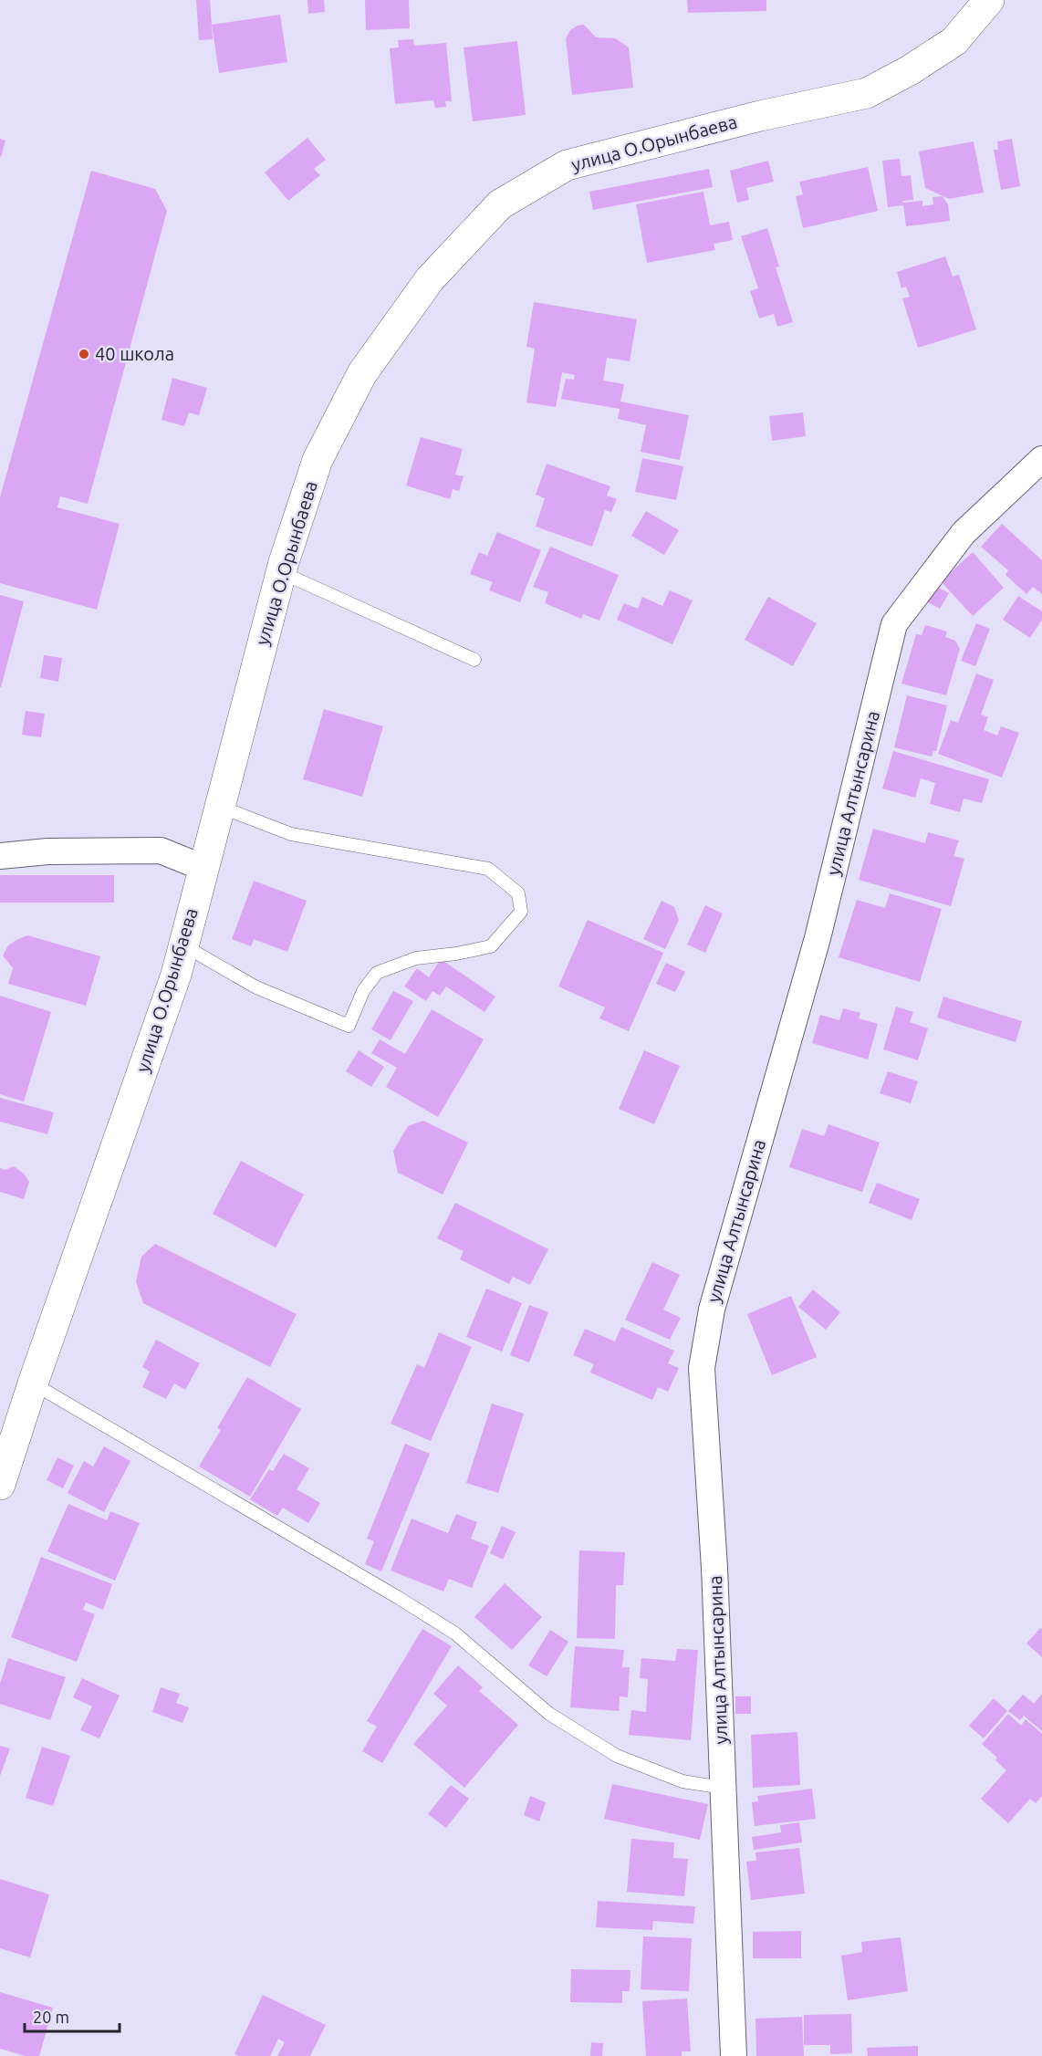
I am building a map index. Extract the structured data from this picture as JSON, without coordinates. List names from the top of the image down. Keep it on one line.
{"streets":{"street":["улица О.Орынбаева","улица Алтынсарина"]},"places":["40 школа"],"scale_bar":"20 m"}
